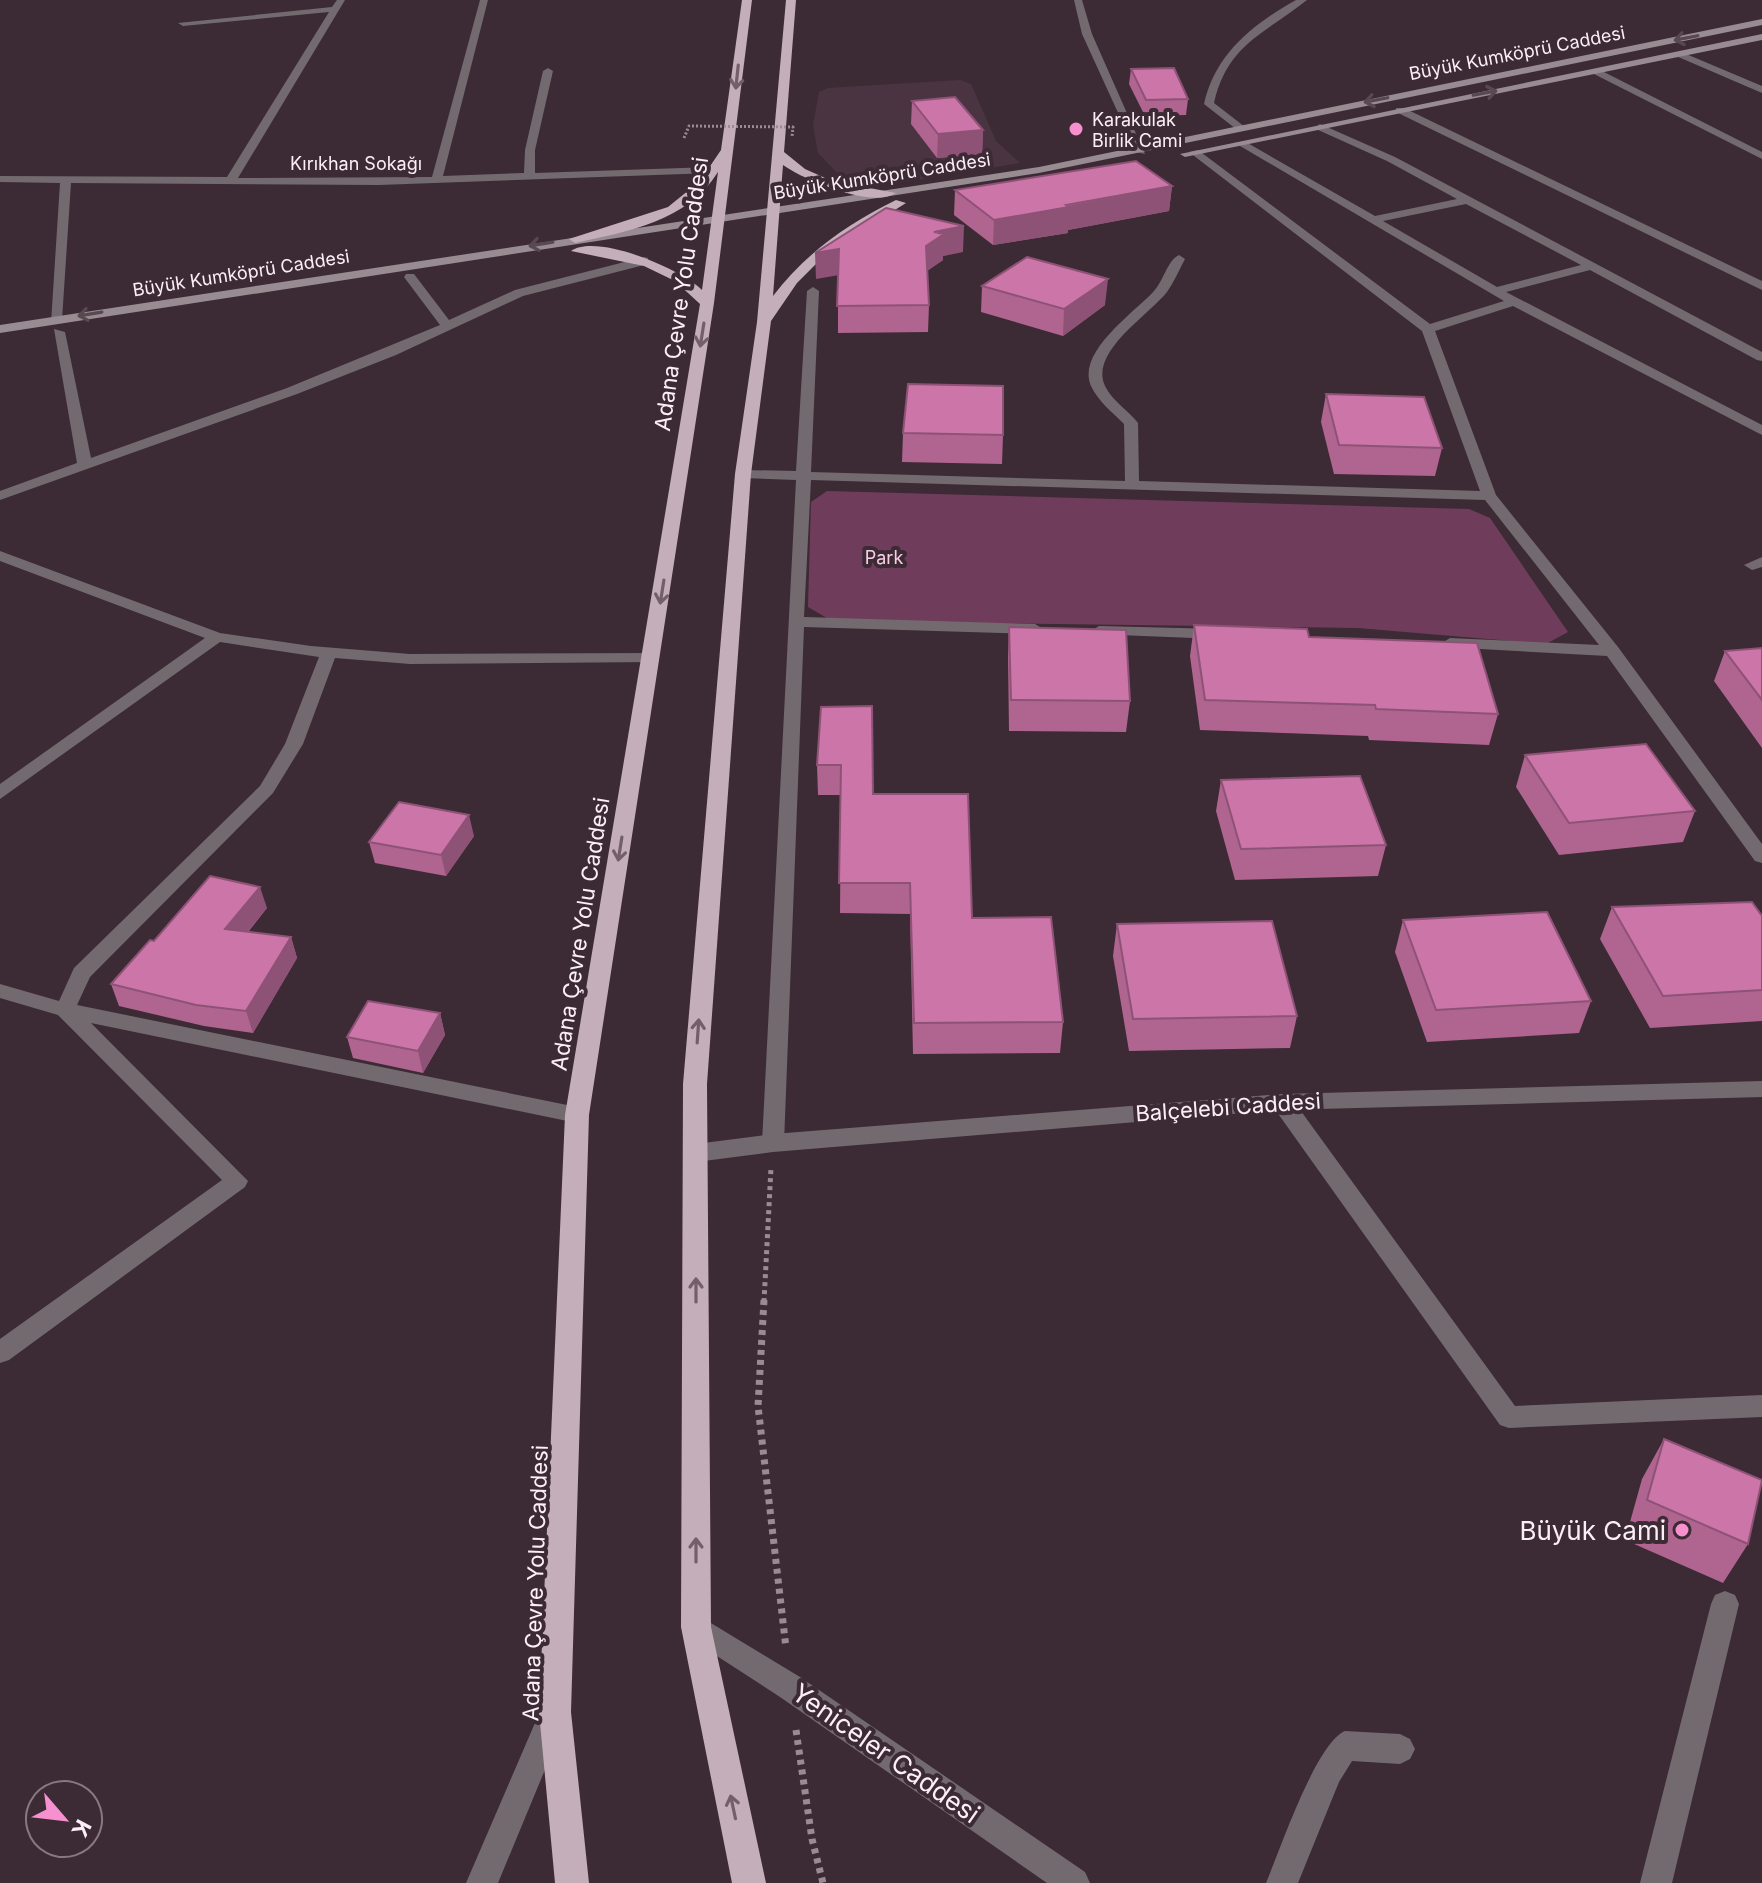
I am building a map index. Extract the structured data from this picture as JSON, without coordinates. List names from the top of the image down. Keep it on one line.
{"streets":{"highway":["Adana Çevre Yolu Caddesi"],"main road":["Büyük Kumköprü Caddesi"],"street":["Kırıkhan Sokağı","Balçelebi Caddesi","Yeniceler Caddesi"]},"crossings":[["Büyük Kumköprü Caddesi","Adana Çevre Yolu Caddesi"]],"parks":["Park"],"places":["Karakulak Birlik Cami","Büyük Cami"],"north":"bottom right"}
